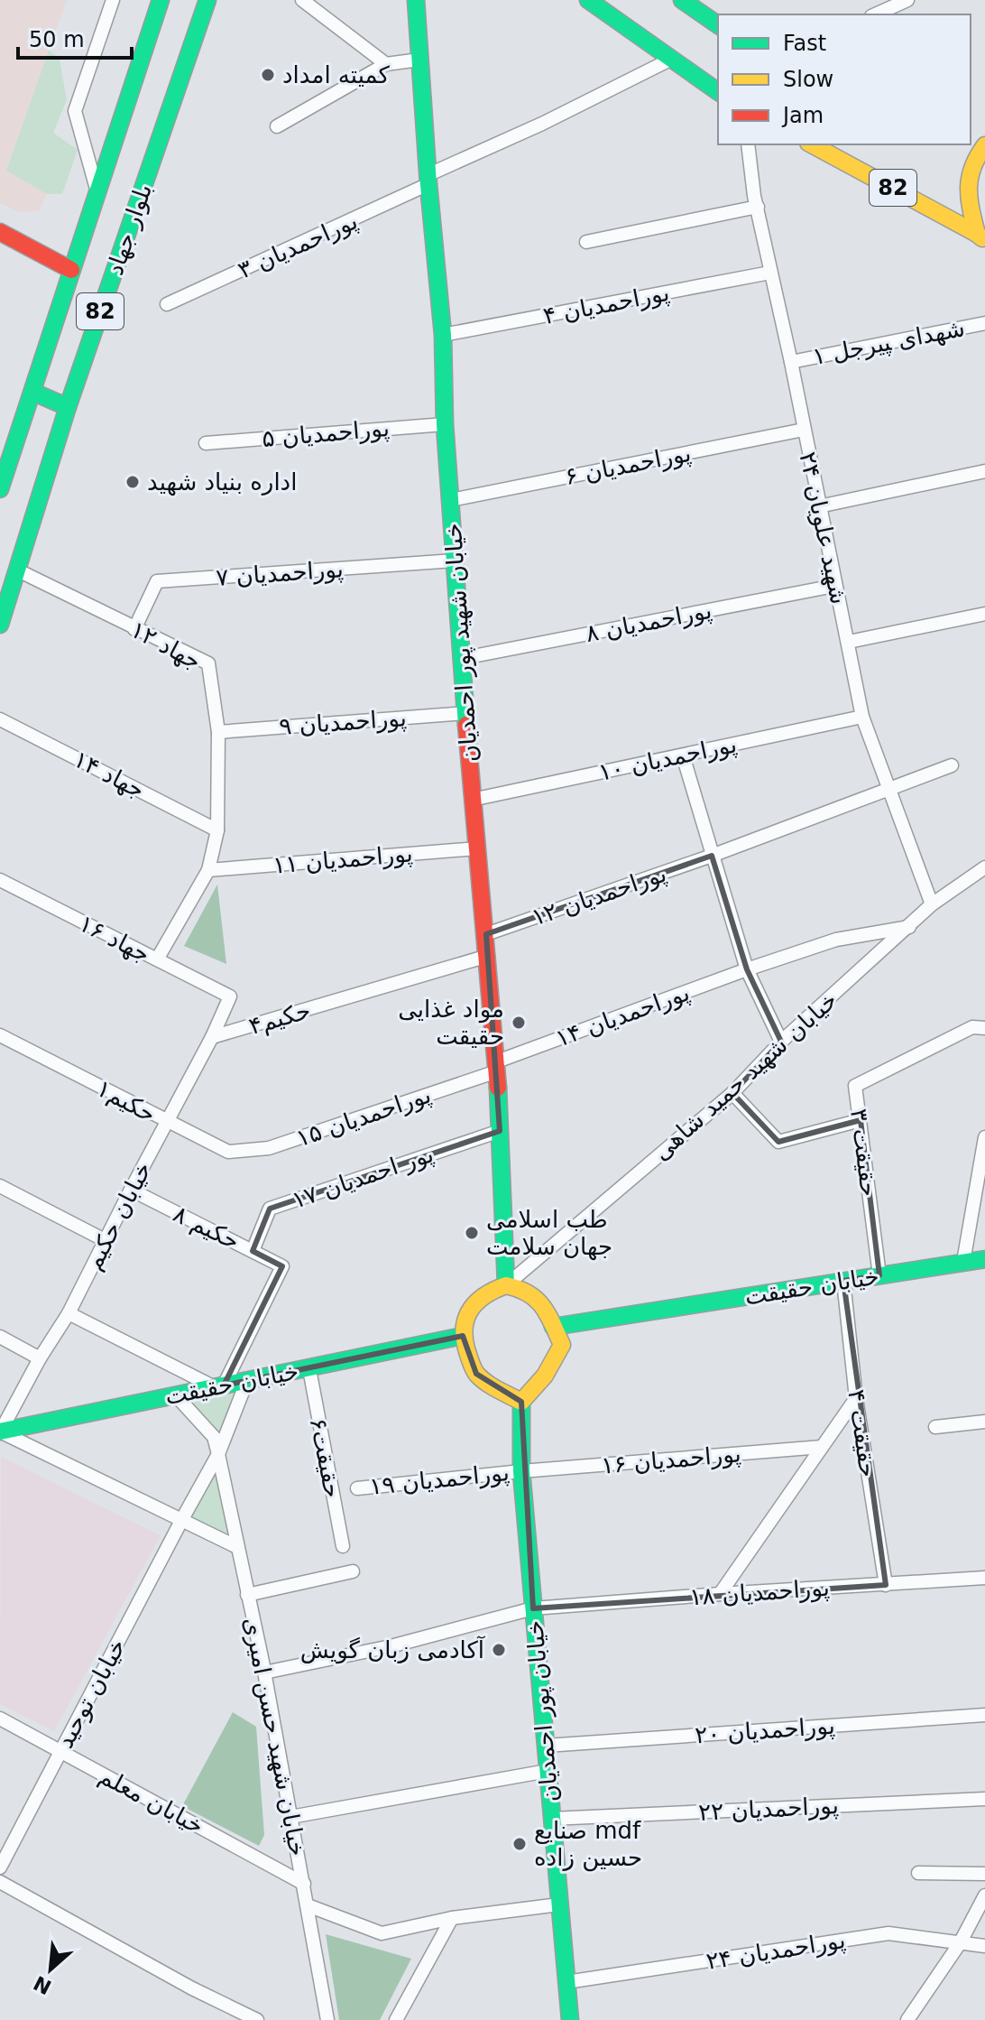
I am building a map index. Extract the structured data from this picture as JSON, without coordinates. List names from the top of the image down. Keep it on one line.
{"streets":{"street":["82","بلوار جهاد","پوراحمدیان ۳","پوراحمدیان ۴","شهدای ‍‍‍‍‍‍پیرجل ۱","پوراحمدیان ۵","پوراحمدیان ۶","شهید علویان ۲۴","پوراحمدیان ۷","پوراحمدیان ۸","خیابان شهید پور احمدیان","جهاد ۱۲","پوراحمدیان ۹","پوراحمدیان ۱۰","جهاد ۱۴","پوراحمدیان ۱۱","پوراحمدیان ۱۲","جهاد ۱۶","پوراحمدیان ۱۴","حکیم۴","خیابان شهید حمید شاهی","حکیم۱","پوراحمدیان ۱۵","حقیقت ۳","پور احمدیان ۱۷","خیابان حکیم","حکیم ۸","خیابان حقیقت","حقیقت ۴","حقیقت۶","پوراحمدیان ۱۶","پوراحمدیان ۱۹","پوراحمدیان ۱۸","خیابان توحید","خیابان پور احمدیان","پوراحمدیان ۲۰","خیابان شهید حسن امیری","خیابان معلم","پوراحمدیان ۲۲","پوراحمدیان ۲۴"]},"crossings":[["بلوار جهاد","جهاد ۱۲"],["پوراحمدیان ۳","خیابان شهید پور احمدیان"],["پوراحمدیان ۴","شهید علویان ۲۴"],["پوراحمدیان ۴","خیابان شهید پور احمدیان"],["شهدای ‍‍‍‍‍‍پیرجل ۱","شهید علویان ۲۴"],["پوراحمدیان ۵","خیابان شهید پور احمدیان"],["پوراحمدیان ۶","شهید علویان ۲۴"],["پوراحمدیان ۶","خیابان شهید پور احمدیان"],["شهید علویان ۲۴","پوراحمدیان ۸"],["شهید علویان ۲۴","پوراحمدیان ۱۰"],["شهید علویان ۲۴","پوراحمدیان ۱۲"],["شهید علویان ۲۴","خیابان شهید حمید شاهی"],["پوراحمدیان ۷","خیابان شهید پور احمدیان"],["پوراحمدیان ۷","جهاد ۱۲"],["پوراحمدیان ۸","خیابان شهید پور احمدیان"],["خیابان شهید پور احمدیان","پوراحمدیان ۹"],["خیابان شهید پور احمدیان","پوراحمدیان ۱۰"],["خیابان شهید پور احمدیان","پوراحمدیان ۱۱"],["خیابان شهید پور احمدیان","پوراحمدیان ۱۲"],["خیابان شهید پور احمدیان","پوراحمدیان ۱۴"],["خیابان شهید پور احمدیان","حکیم۴"],["خیابان شهید پور احمدیان","خیابان شهید حمید شاهی"],["خیابان شهید پور احمدیان","پوراحمدیان ۱۵"],["خیابان شهید پور احمدیان","پور احمدیان ۱۷"],["خیابان شهید پور احمدیان","خیابان حقیقت"],["خیابان شهید پور احمدیان","خیابان پور احمدیان"],["جهاد ۱۲","پوراحمدیان ۹"],["جهاد ۱۲","جهاد ۱۴"],["جهاد ۱۲","پوراحمدیان ۱۱"],["جهاد ۱۲","جهاد ۱۶"],["جهاد ۱۶","خیابان حکیم"],["پوراحمدیان ۱۴","خیابان شهید حمید شاهی"],["پوراحمدیان ۱۴","پوراحمدیان ۱۵"],["حکیم۴","خیابان حکیم"],["خیابان شهید حمید شاهی","خیابان حقیقت"],["خیابان شهید حمید شاهی","خیابان پور احمدیان"],["حکیم۱","پوراحمدیان ۱۵"],["حکیم۱","خیابان حکیم"],["حقیقت ۳","خیابان حقیقت"],["پور احمدیان ۱۷","حکیم ۸"],["خیابان حکیم","حکیم ۸"],["خیابان حکیم","خیابان حقیقت"],["حکیم ۸","خیابان حقیقت"],["خیابان حقیقت","حقیقت ۴"],["خیابان حقیقت","حقیقت۶"],["خیابان حقیقت","خیابان توحید"],["خیابان حقیقت","خیابان پور احمدیان"],["خیابان حقیقت","خیابان شهید حسن امیری"],["حقیقت ۴","پوراحمدیان ۱۸"],["پوراحمدیان ۱۶","پوراحمدیان ۱۹"],["پوراحمدیان ۱۶","خیابان پور احمدیان"],["پوراحمدیان ۱۹","خیابان پور احمدیان"],["پوراحمدیان ۱۸","خیابان پور احمدیان"],["پوراحمدیان ۱۸","خیابان شهید حسن امیری"],["خیابان توحید","خیابان شهید حسن امیری"],["خیابان توحید","خیابان معلم"],["خیابان پور احمدیان","پوراحمدیان ۲۰"],["خیابان پور احمدیان","پوراحمدیان ۲۲"],["خیابان پور احمدیان","پوراحمدیان ۲۴"],["خیابان شهید حسن امیری","خیابان معلم"]],"places":["کمیته امداد","اداره بنیاد شهید","مواد غذایی حقیقت","طب اسلامی جهان سلامت","آکادمی زبان گویش","صنایع mdf حسین زاده"],"legend":["Fast","Slow","Jam"],"scale_bar":"50 m","north":"bottom left"}
